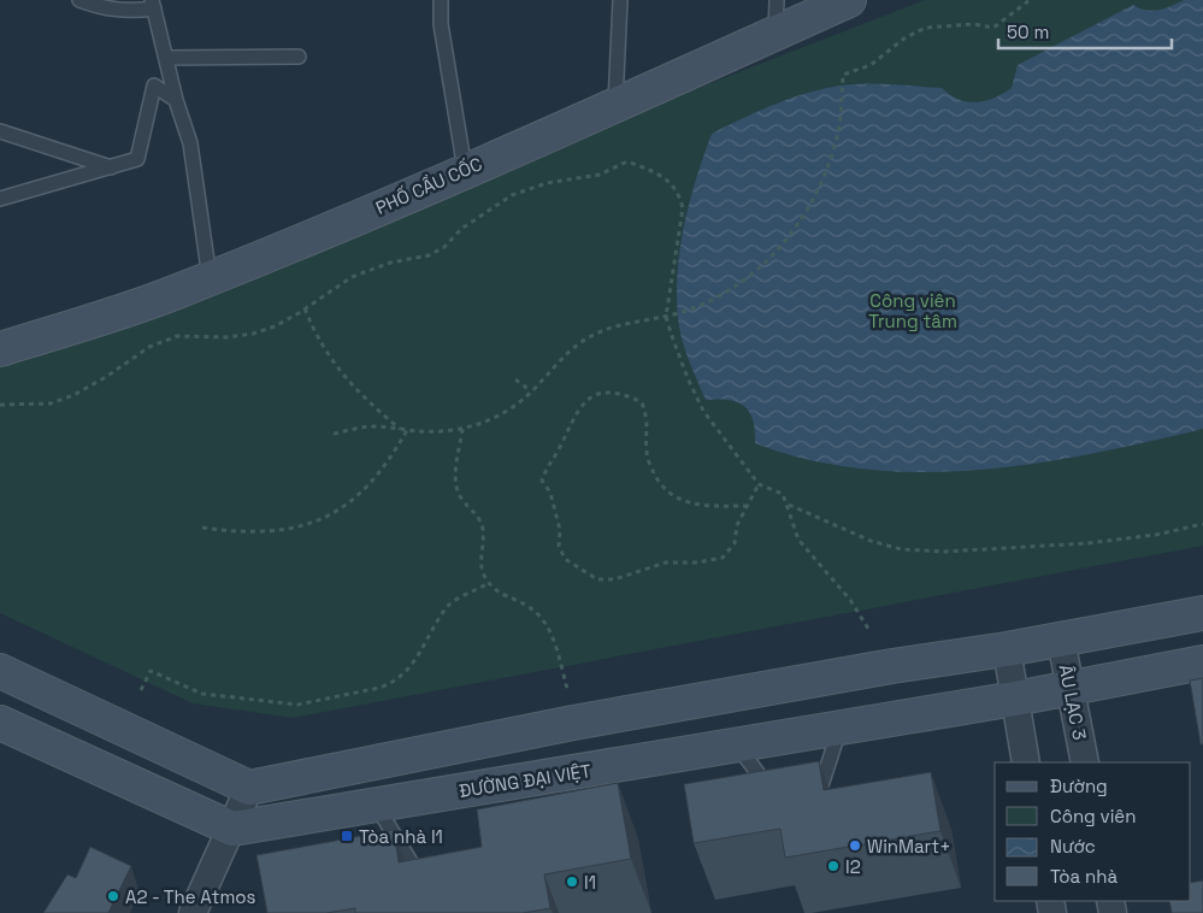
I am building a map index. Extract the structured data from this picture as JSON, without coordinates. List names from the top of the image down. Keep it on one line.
{"streets":{"street":["PHỐ CẦU CỐC","ÂU LẠC 3","ĐƯỜNG ĐẠI VIỆT"]},"crossings":[["ÂU LẠC 3","ĐƯỜNG ĐẠI VIỆT"]],"parks":["Công viên Trung tâm"],"places":{"transit":["Tòa nhà I1"],"other":["WinMart+","I2","I1","A2 - The Atmos"]},"legend":["Đường","Công viên","Nước","Tòa nhà"],"scale_bar":"50 m"}
